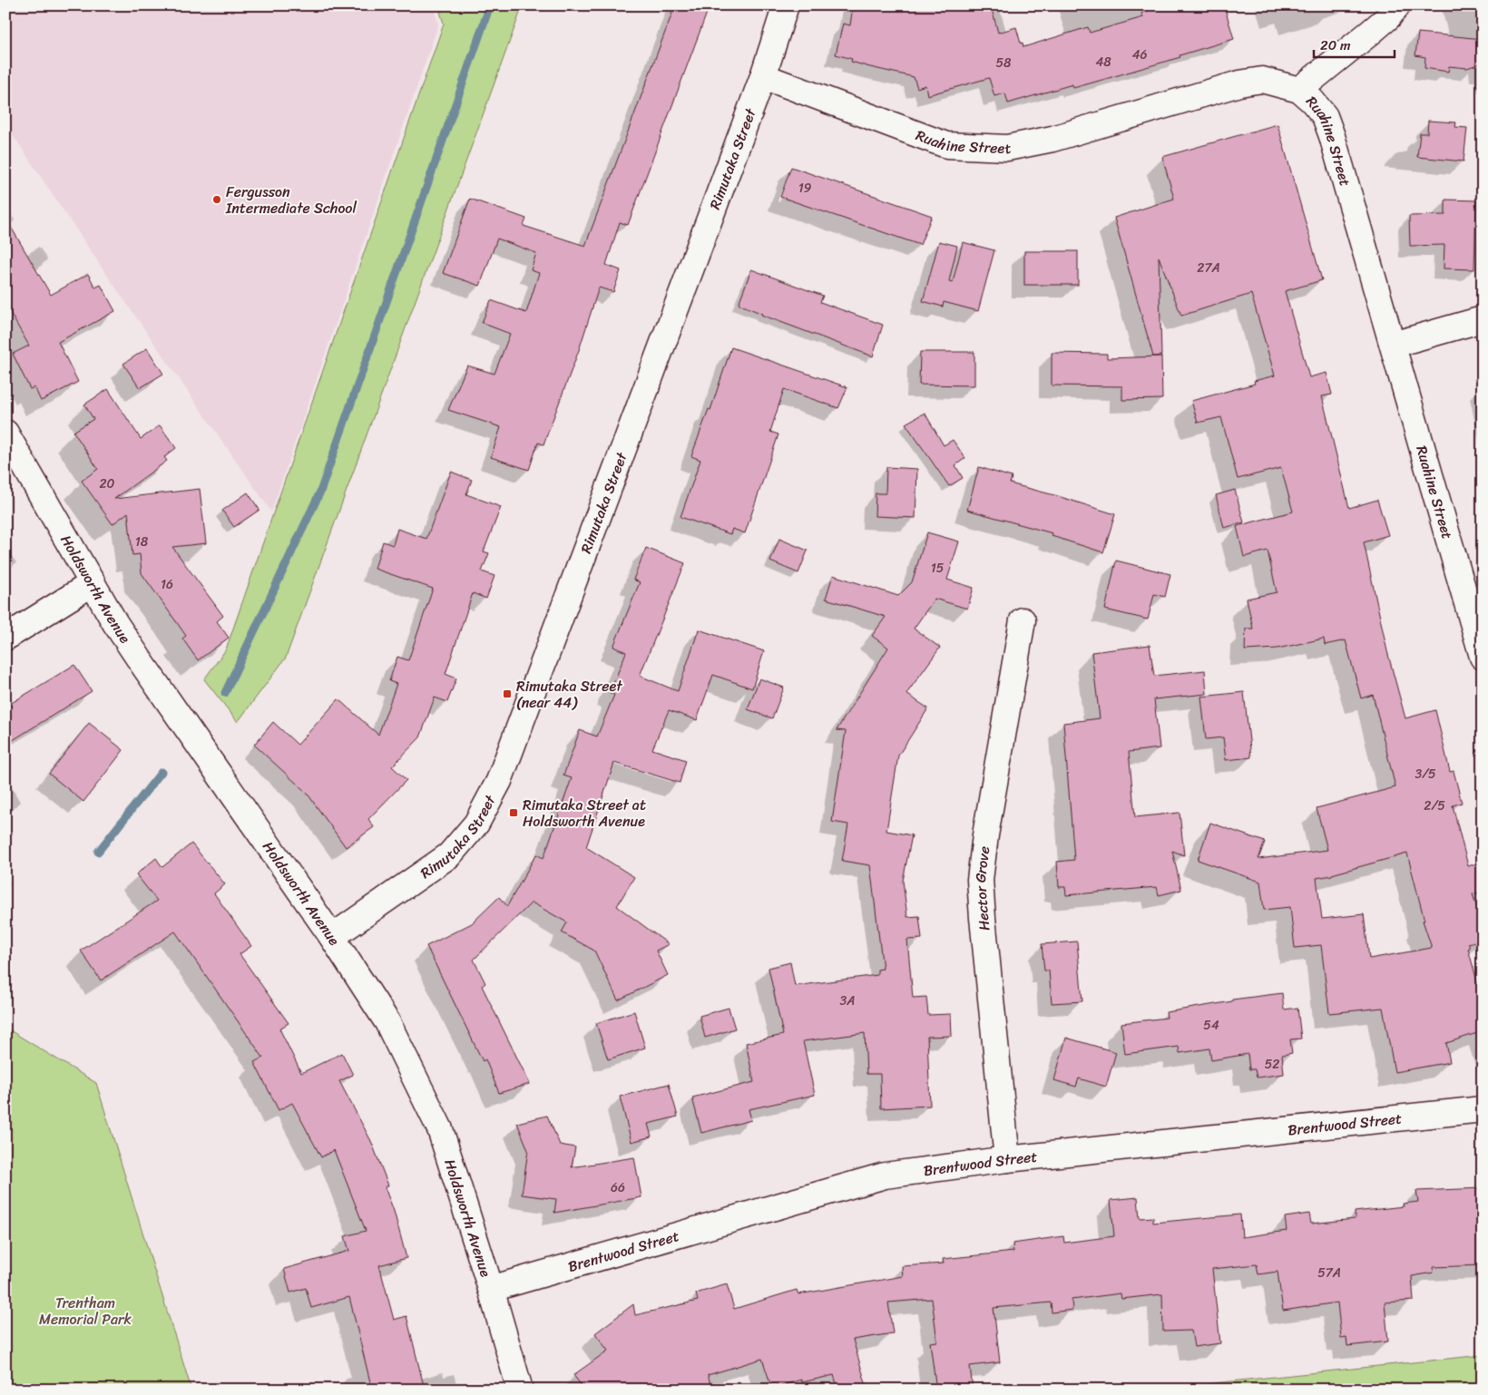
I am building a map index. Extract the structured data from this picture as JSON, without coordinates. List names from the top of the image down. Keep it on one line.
{"streets":{"street":["Ruahine Street","Rimutaka Street","Holdsworth Avenue","Hector Grove","Brentwood Street"]},"crossings":[["Ruahine Street","Rimutaka Street"],["Rimutaka Street","Holdsworth Avenue"],["Holdsworth Avenue","Brentwood Street"],["Hector Grove","Brentwood Street"]],"parks":["Trentham Memorial Park"],"places":{"other":["Fergusson Intermediate School"],"transit":["Rimutaka Street (near 44)","Rimutaka Street at Holdsworth Avenue"]},"house_numbers":["46","48","58","19","27A","20","18","15","16","3/5","2/5","3A","54","52","66","57A"],"scale_bar":"20 m"}
